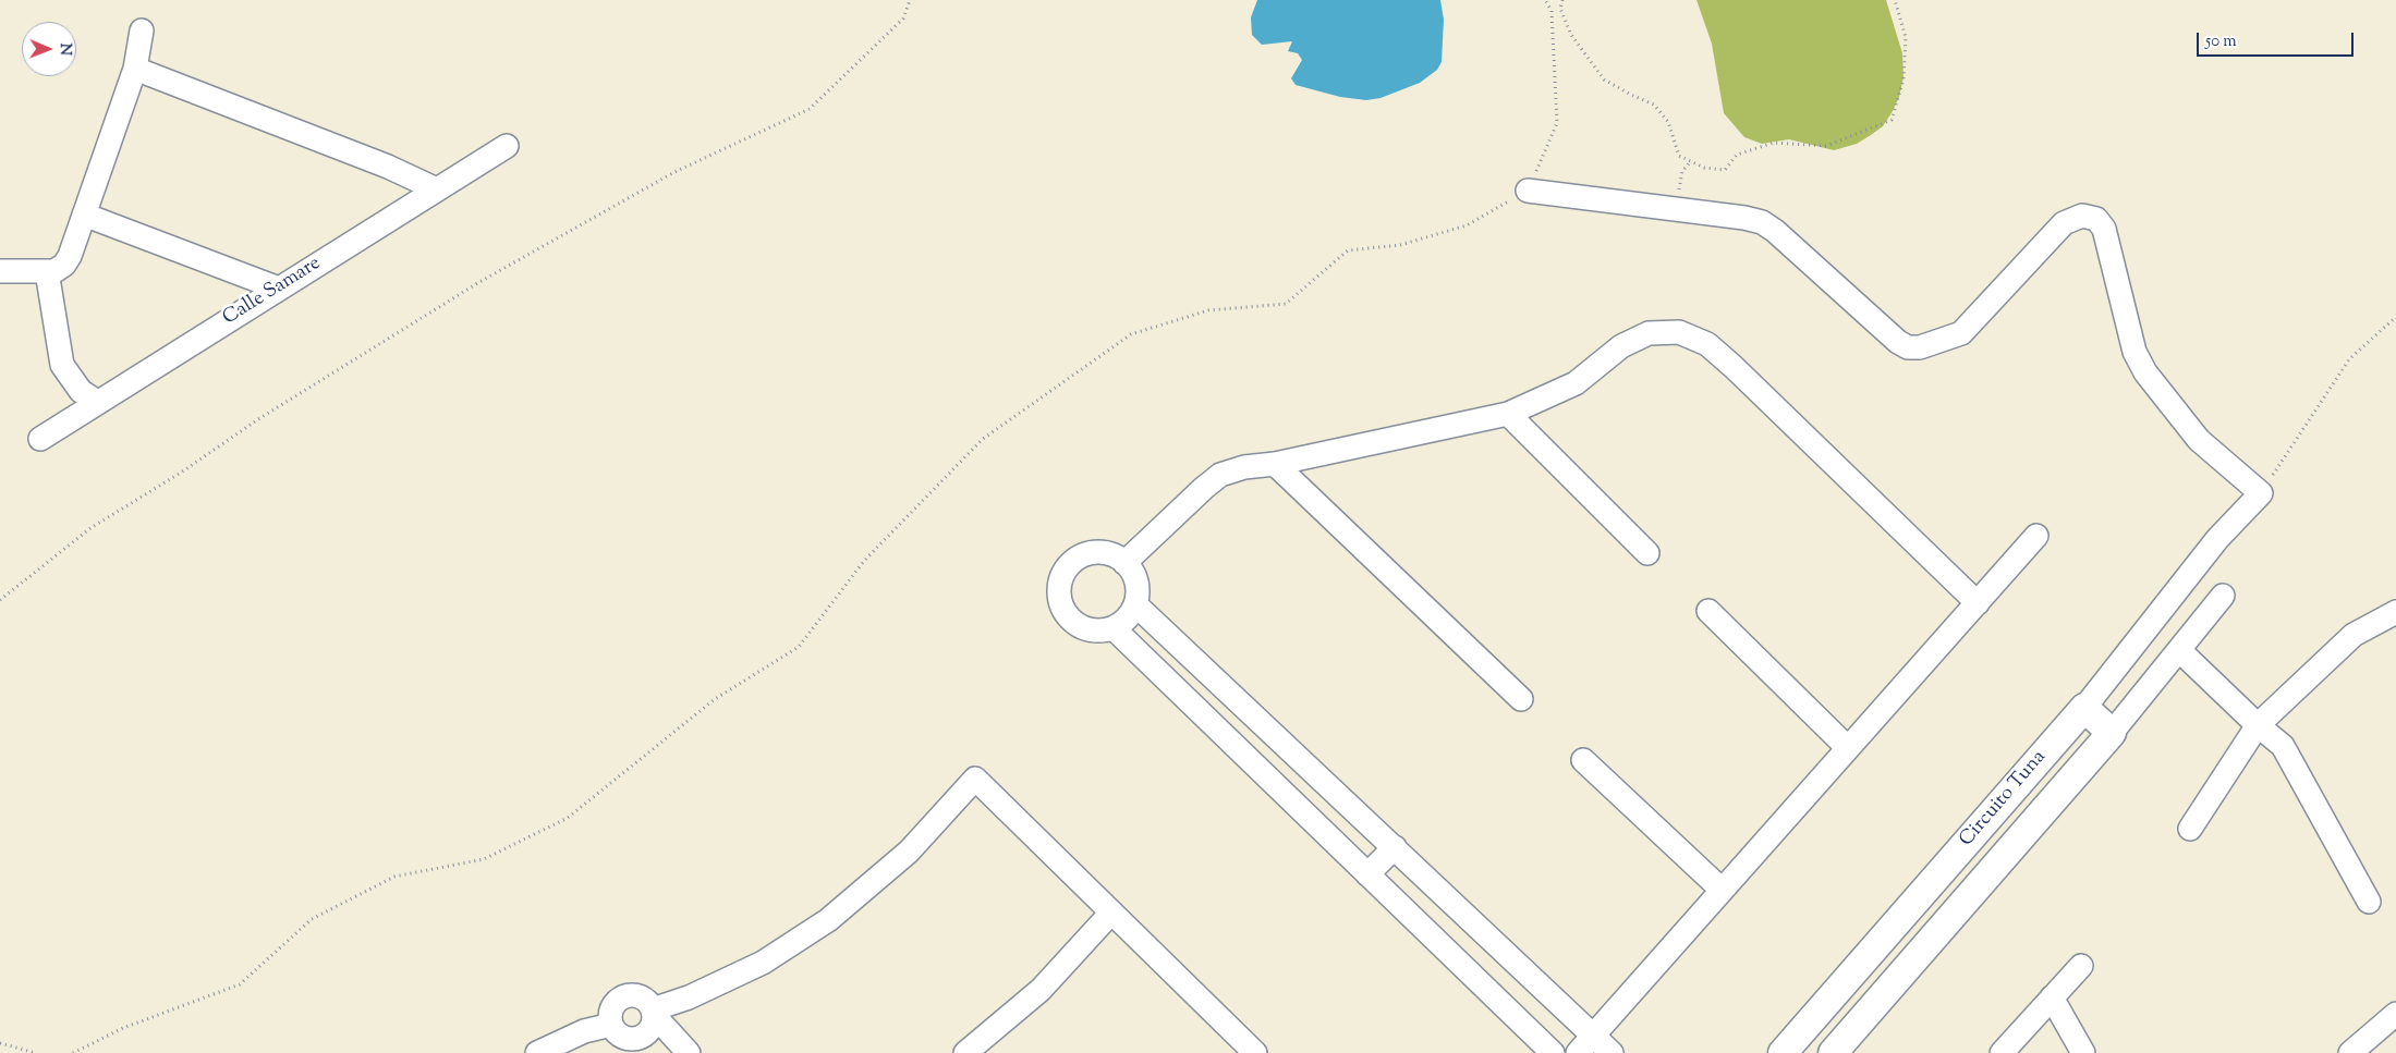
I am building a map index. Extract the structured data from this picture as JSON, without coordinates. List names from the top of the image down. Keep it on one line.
{"streets":{"street":["Calle Samare","Circuito Tuna"]},"scale_bar":"50 m","north":"right"}
